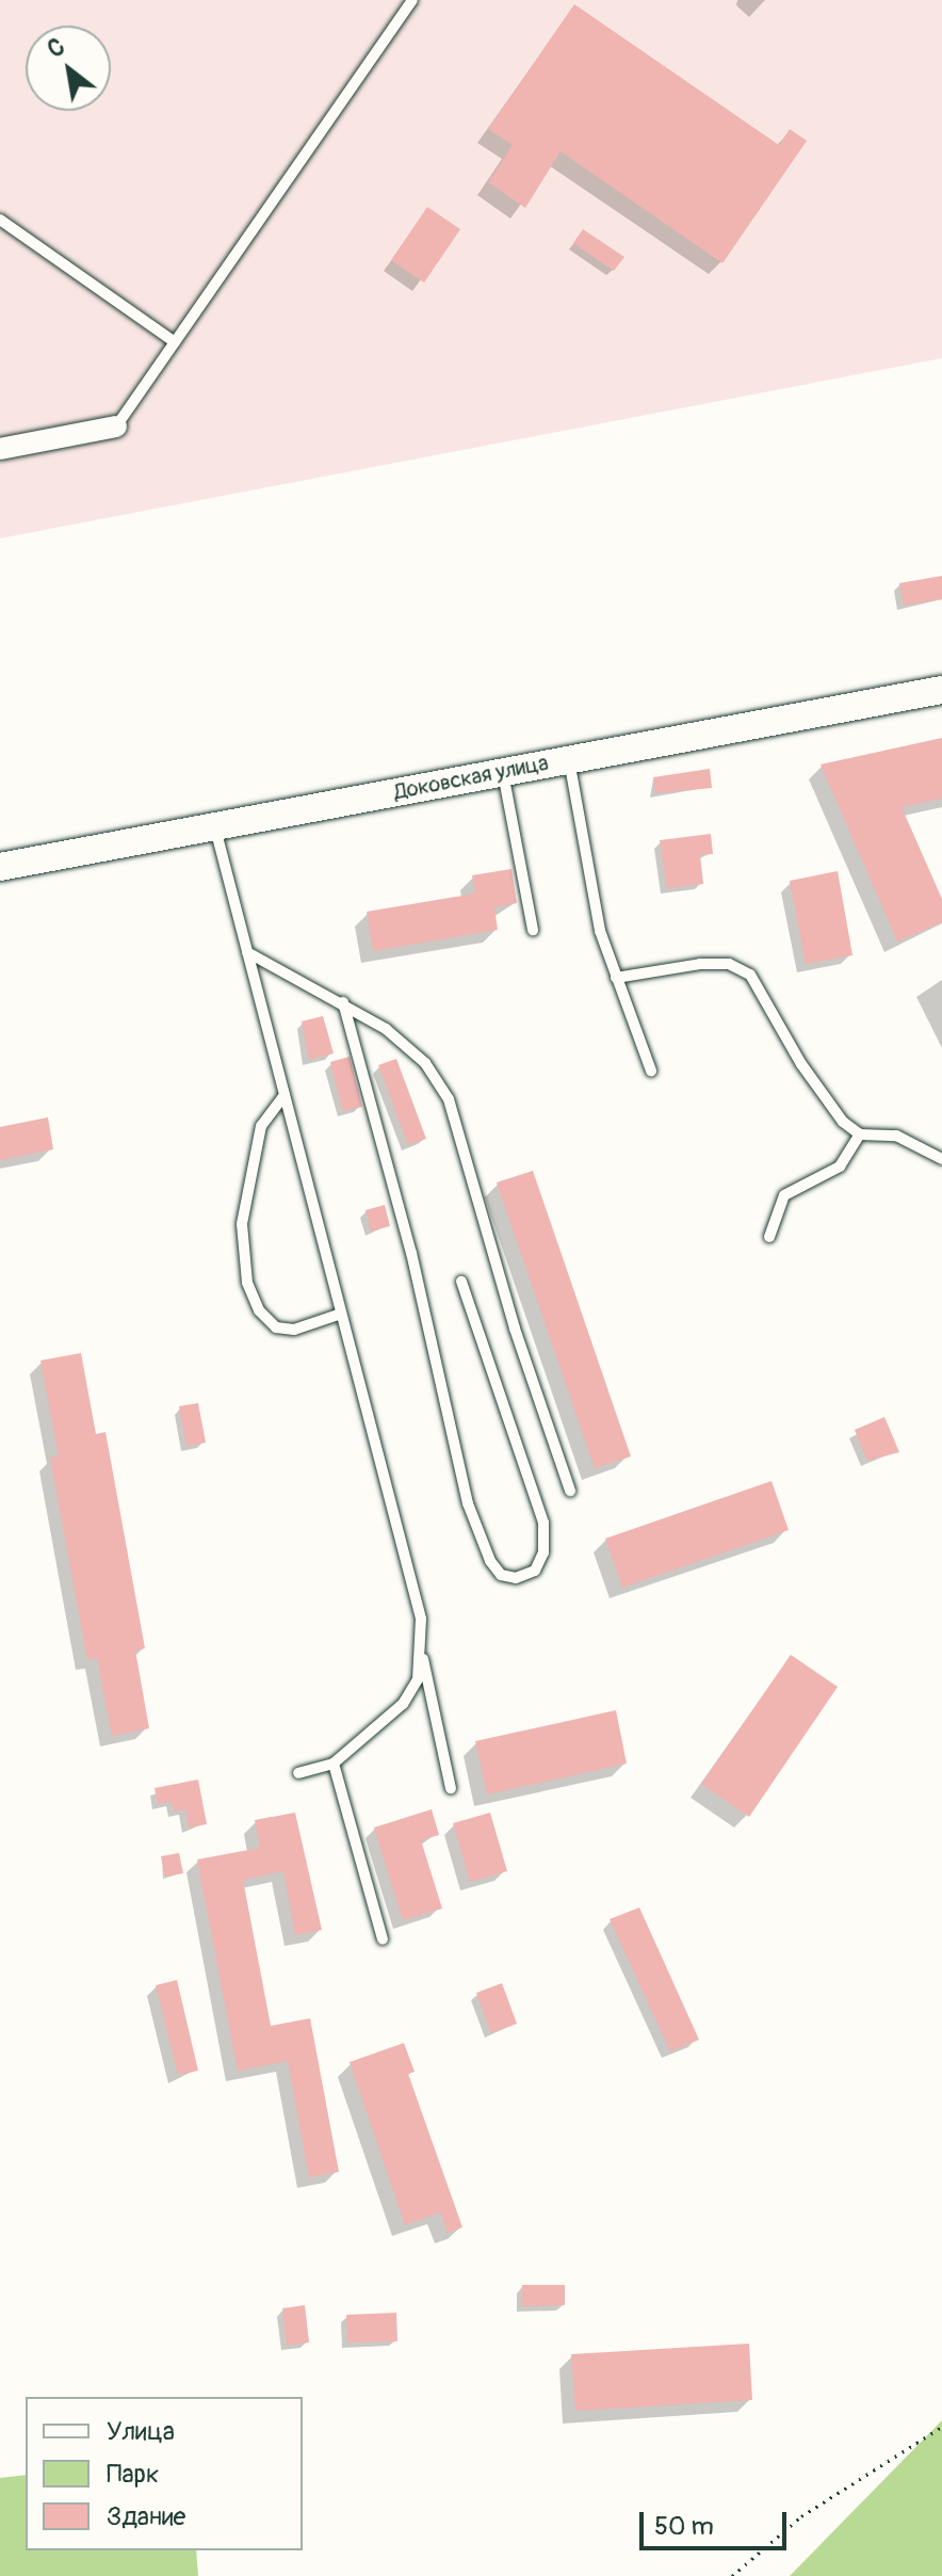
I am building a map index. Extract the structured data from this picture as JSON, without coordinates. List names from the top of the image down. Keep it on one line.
{"streets":{"street":["Доковская улица"]},"legend":["Улица","Парк","Здание"],"scale_bar":"50 m","north":"top left"}
